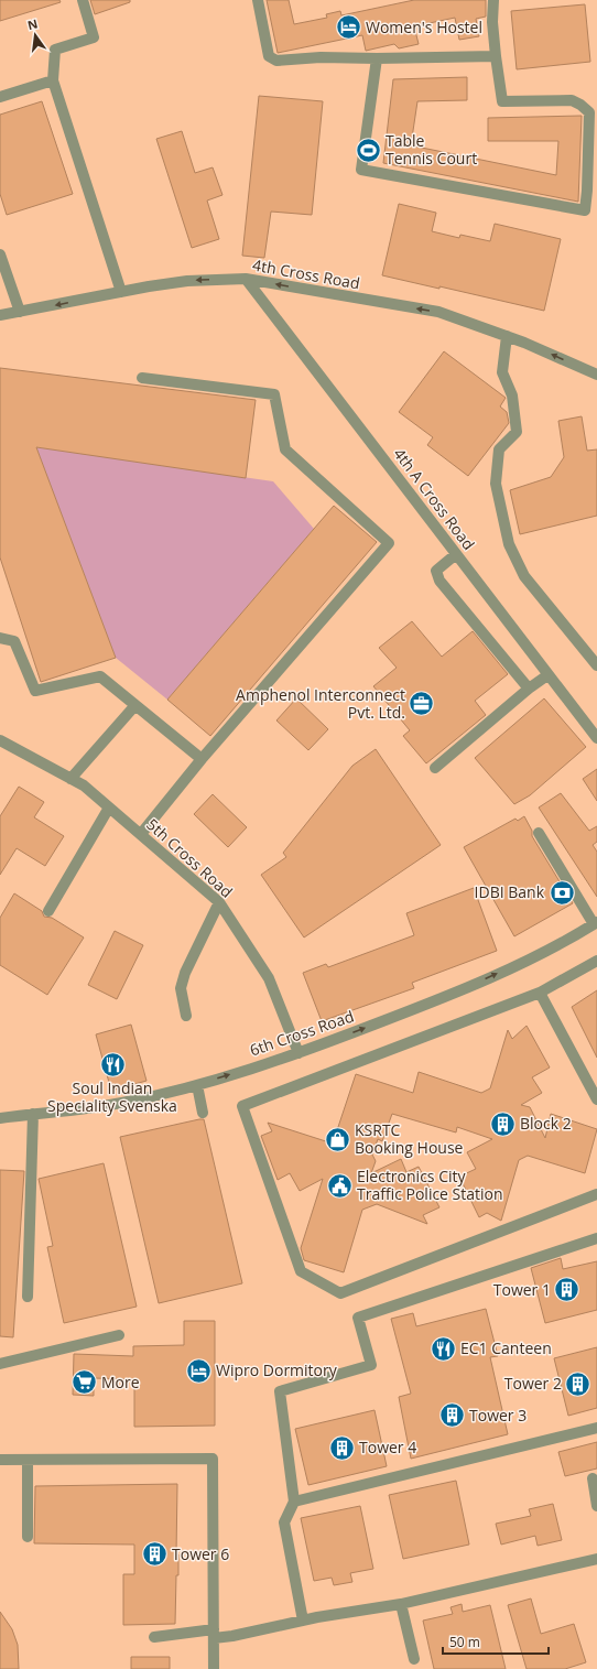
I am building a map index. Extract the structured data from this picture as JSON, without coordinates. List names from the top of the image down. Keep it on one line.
{"streets":{"street":["4th Cross Road","4th A Cross Road","5th Cross Road","6th Cross Road"]},"crossings":[["4th Cross Road","4th A Cross Road"],["5th Cross Road","6th Cross Road"]],"one_way":["4th Cross Road","6th Cross Road"],"places":{"hotel":["Women's Hostel","Wipro Dormitory"],"sports":["Table Tennis Court"],"office":["Amphenol Interconnect Pvt. Ltd."],"bank":["IDBI Bank"],"restaurant":["Soul Indian Speciality Svenska","EC1 Canteen"],"building":["Block 2","Tower 1","Tower 2","Tower 3","Tower 4","Tower 6"],"shop":["KSRTC Booking House"],"public building":["Electronics City Traffic Police Station"],"supermarket":["More"]},"scale_bar":"50 m","north":"top"}
